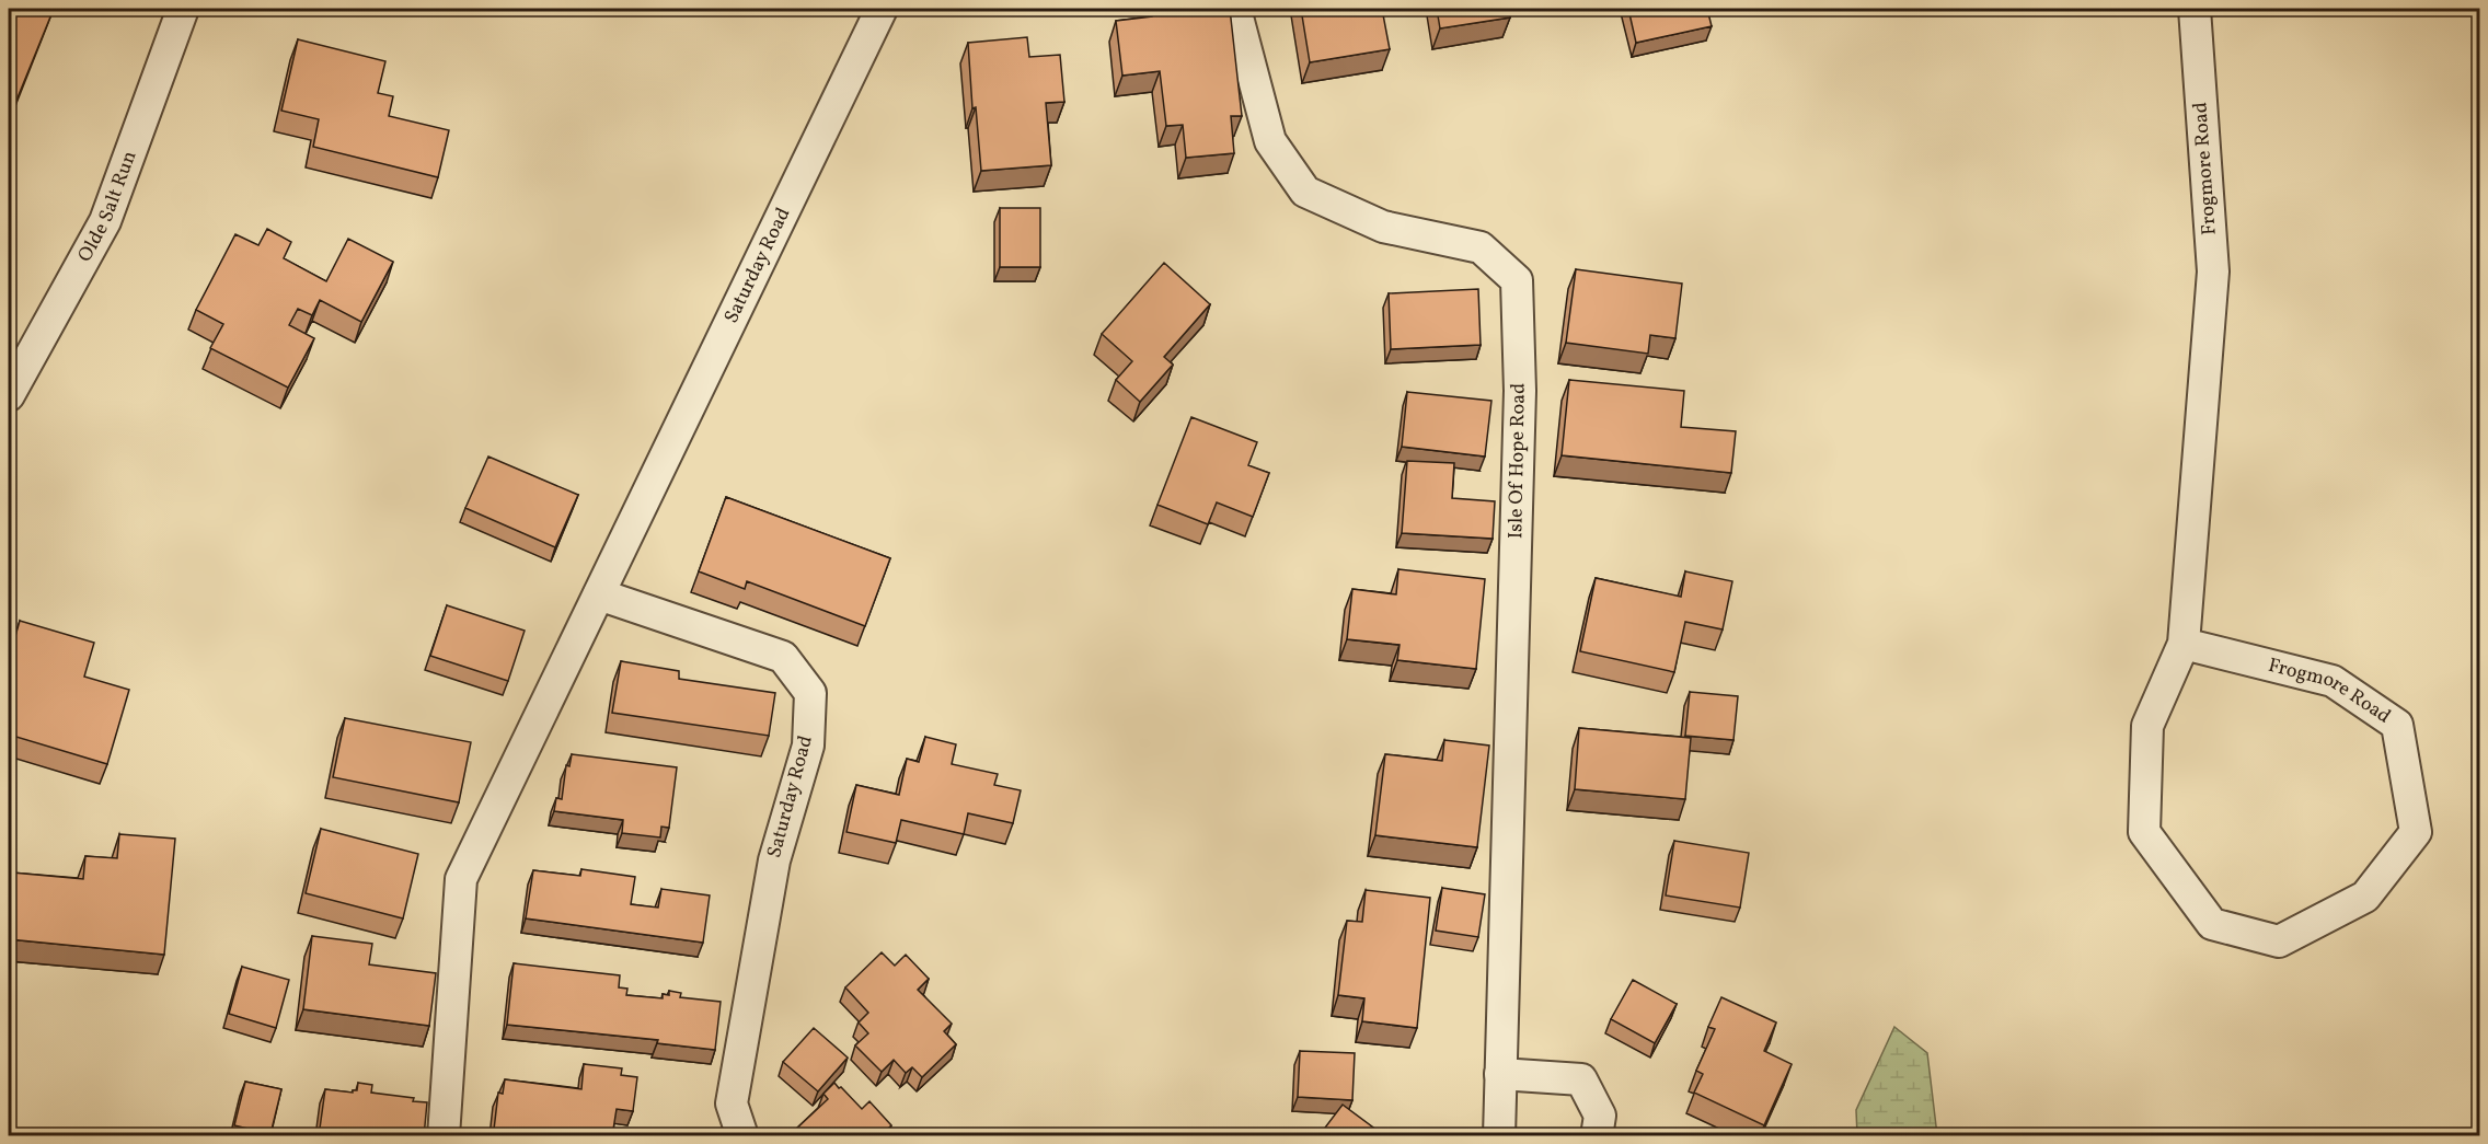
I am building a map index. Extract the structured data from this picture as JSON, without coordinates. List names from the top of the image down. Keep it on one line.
{"streets":{"street":["Frogmore Road","Olde Salt Run","Saturday Road","Isle Of Hope Road"]}}
